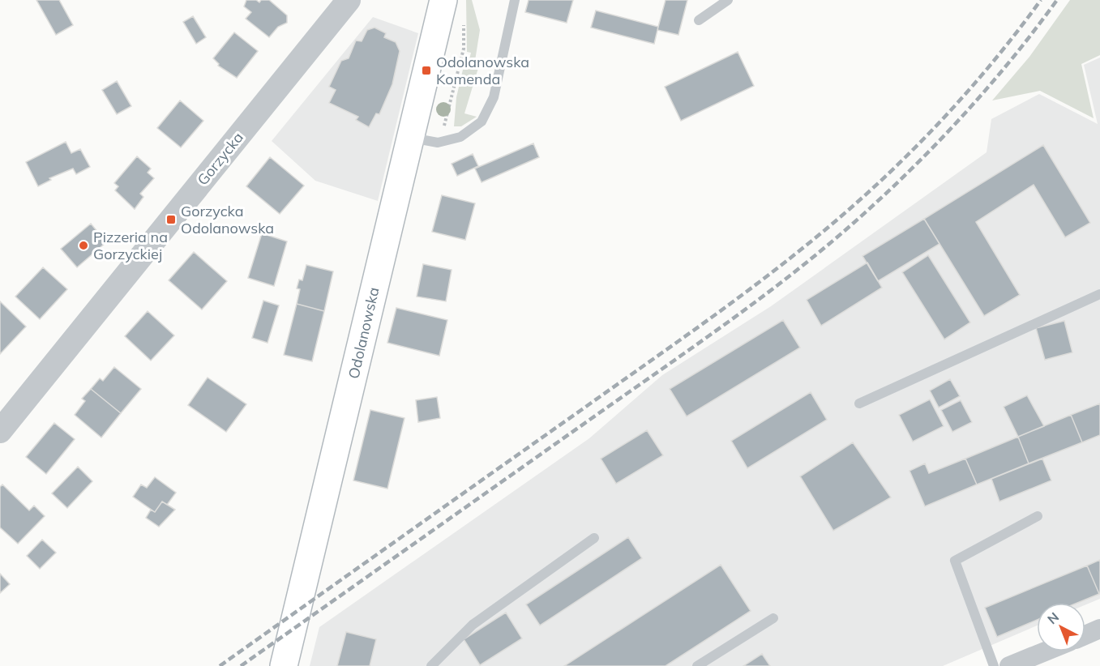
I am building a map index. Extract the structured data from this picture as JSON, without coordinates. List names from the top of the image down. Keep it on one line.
{"streets":{"main road":["Odolanowska"],"street":["Gorzycka"]},"places":{"transit":["Odolanowska Komenda","Gorzycka Odolanowska"],"other":["Pizzeria na Gorzyckiej"]},"north":"top left"}
